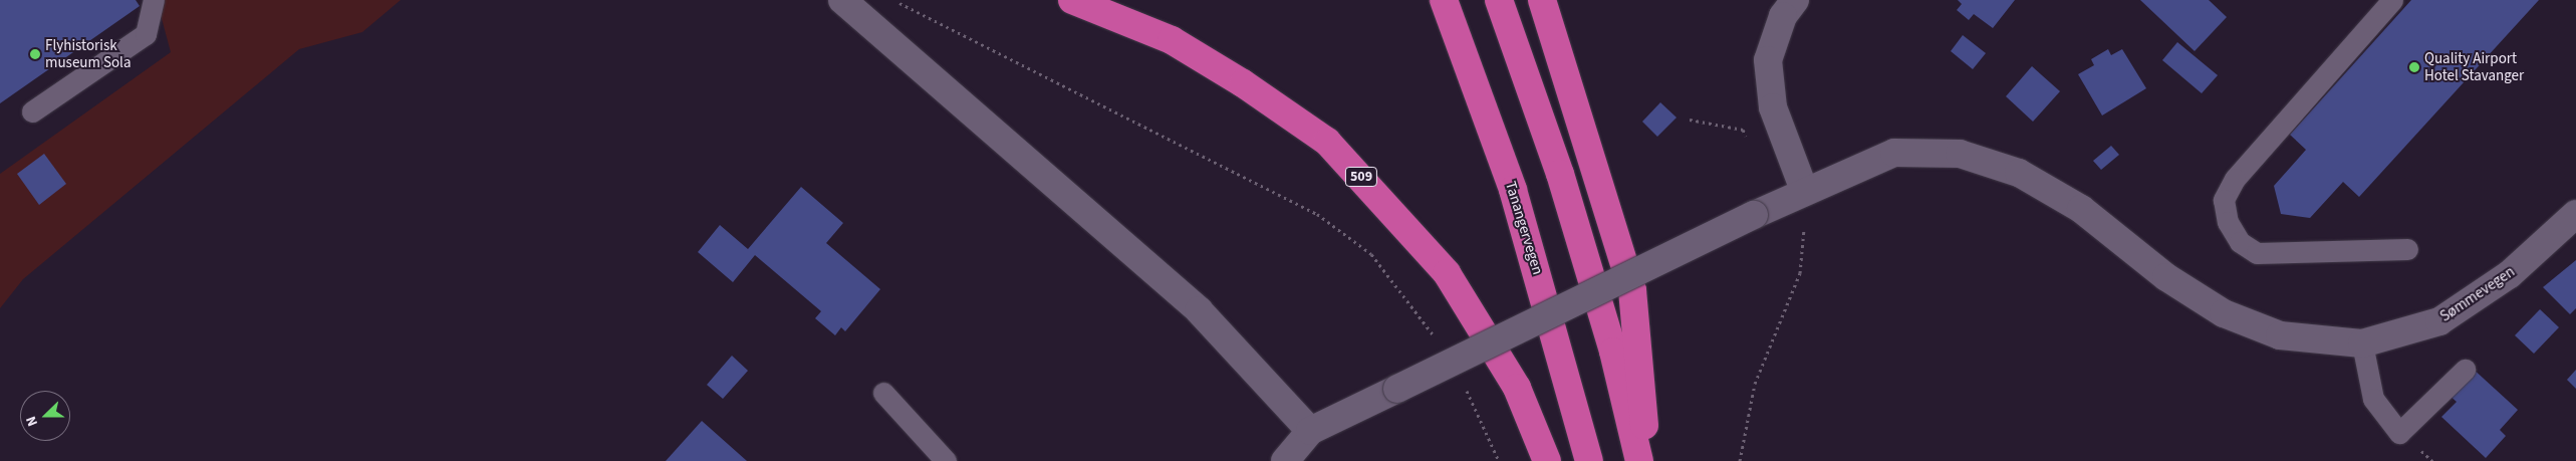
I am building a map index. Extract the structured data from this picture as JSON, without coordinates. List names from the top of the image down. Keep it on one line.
{"streets":{"highway":["509","Tanangervegen"],"street":["Sømmevegen"]},"places":["Flyhistorisk museum Sola","Quality Airport Hotel Stavanger"],"north":"left"}
